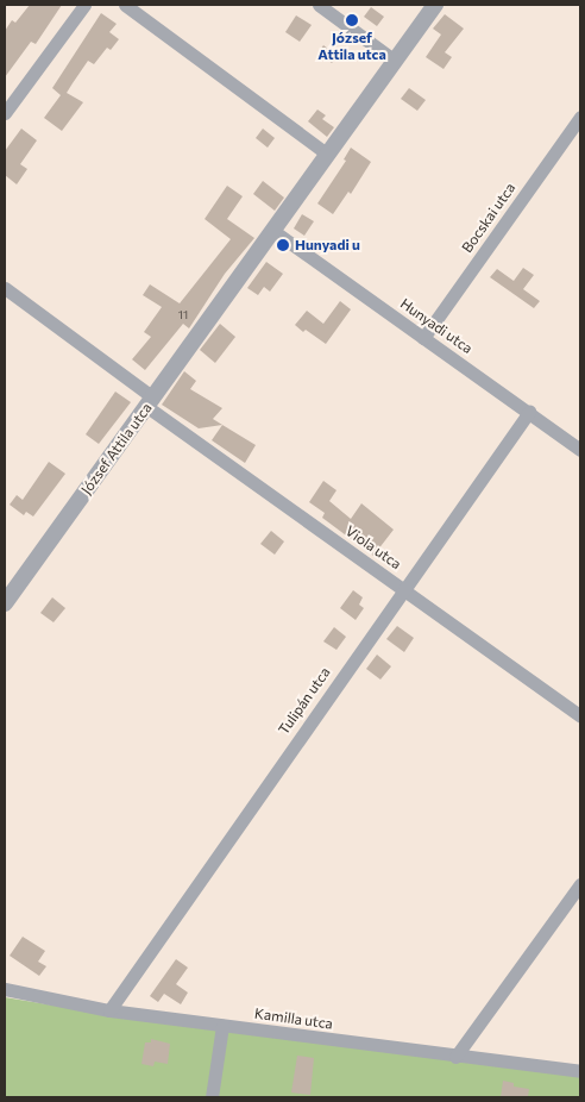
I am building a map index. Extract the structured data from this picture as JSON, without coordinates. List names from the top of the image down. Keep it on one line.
{"streets":{"street":["Bocskai utca","Hunyadi utca","József Attila utca","Viola utca","Tulipán utca","Kamilla utca"]},"crossings":[["Bocskai utca","Hunyadi utca"],["Hunyadi utca","József Attila utca"],["Hunyadi utca","Tulipán utca"],["József Attila utca","Viola utca"],["Viola utca","Tulipán utca"],["Tulipán utca","Kamilla utca"]],"places":["József Attila utca","Hunyadi u"],"house_numbers":["11"]}
